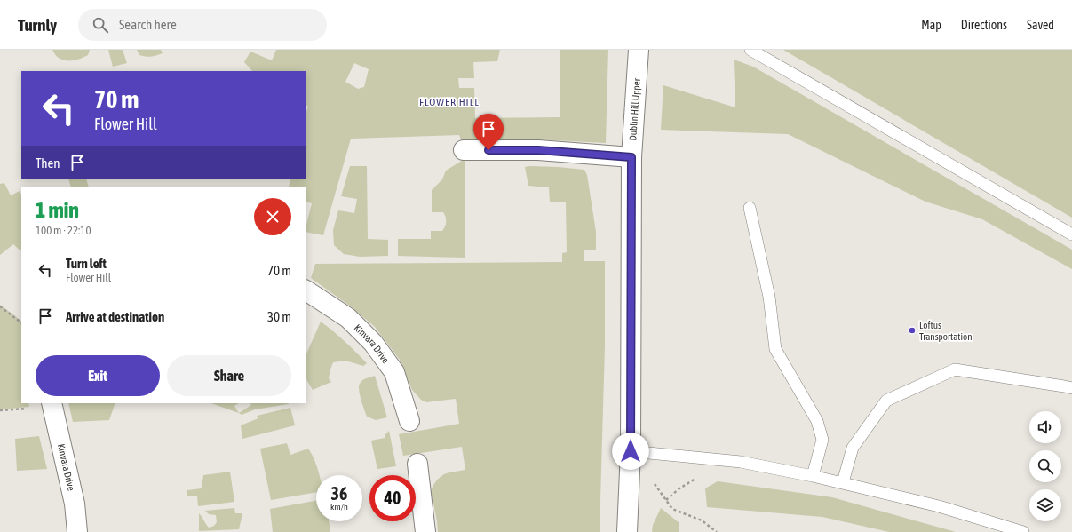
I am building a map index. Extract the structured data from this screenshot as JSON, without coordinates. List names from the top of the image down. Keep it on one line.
{"streets":{"street":["Dublin Hill Upper","Kinvara Drive"]},"districts":["FLOWER HILL"],"places":["Loftus Transportation"],"page":{"header":"Turnly","search":"Search here","nav":["Map","Directions","Saved"],"turn":["70 m","Flower Hill"],"then":"Then","heading":["1 min","100 m · 22:10"],"list":[{"name":"Turn left","note":"Flower Hill","value":"70 m"},{"name":"Arrive at destination","value":"30 m"}],"buttons":["Exit","Share"],"speed":"36 km/h","limit":"40"}}
